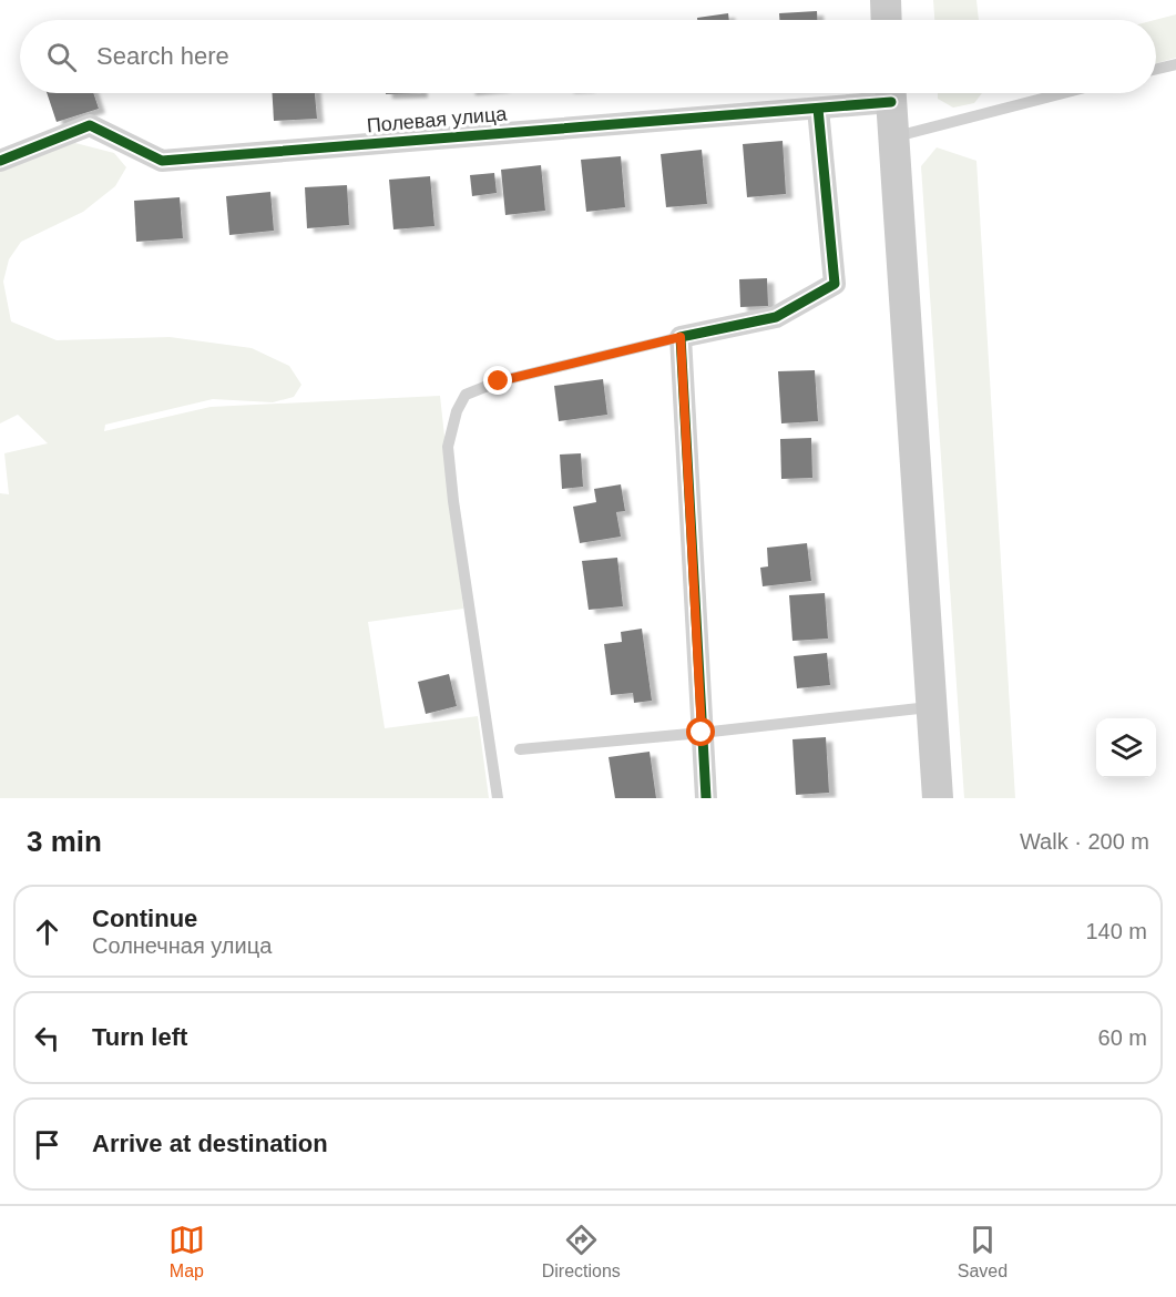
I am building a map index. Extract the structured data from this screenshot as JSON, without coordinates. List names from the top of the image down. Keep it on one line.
{"streets":{"street":["Полевая улица"]},"page":{"search":"Search here","heading":["3 min","Walk · 200 m"],"list":[["Continue","Солнечная улица","140 m"],["Turn left","60 m"],"Arrive at destination"],"nav":["Map","Directions","Saved"]}}
